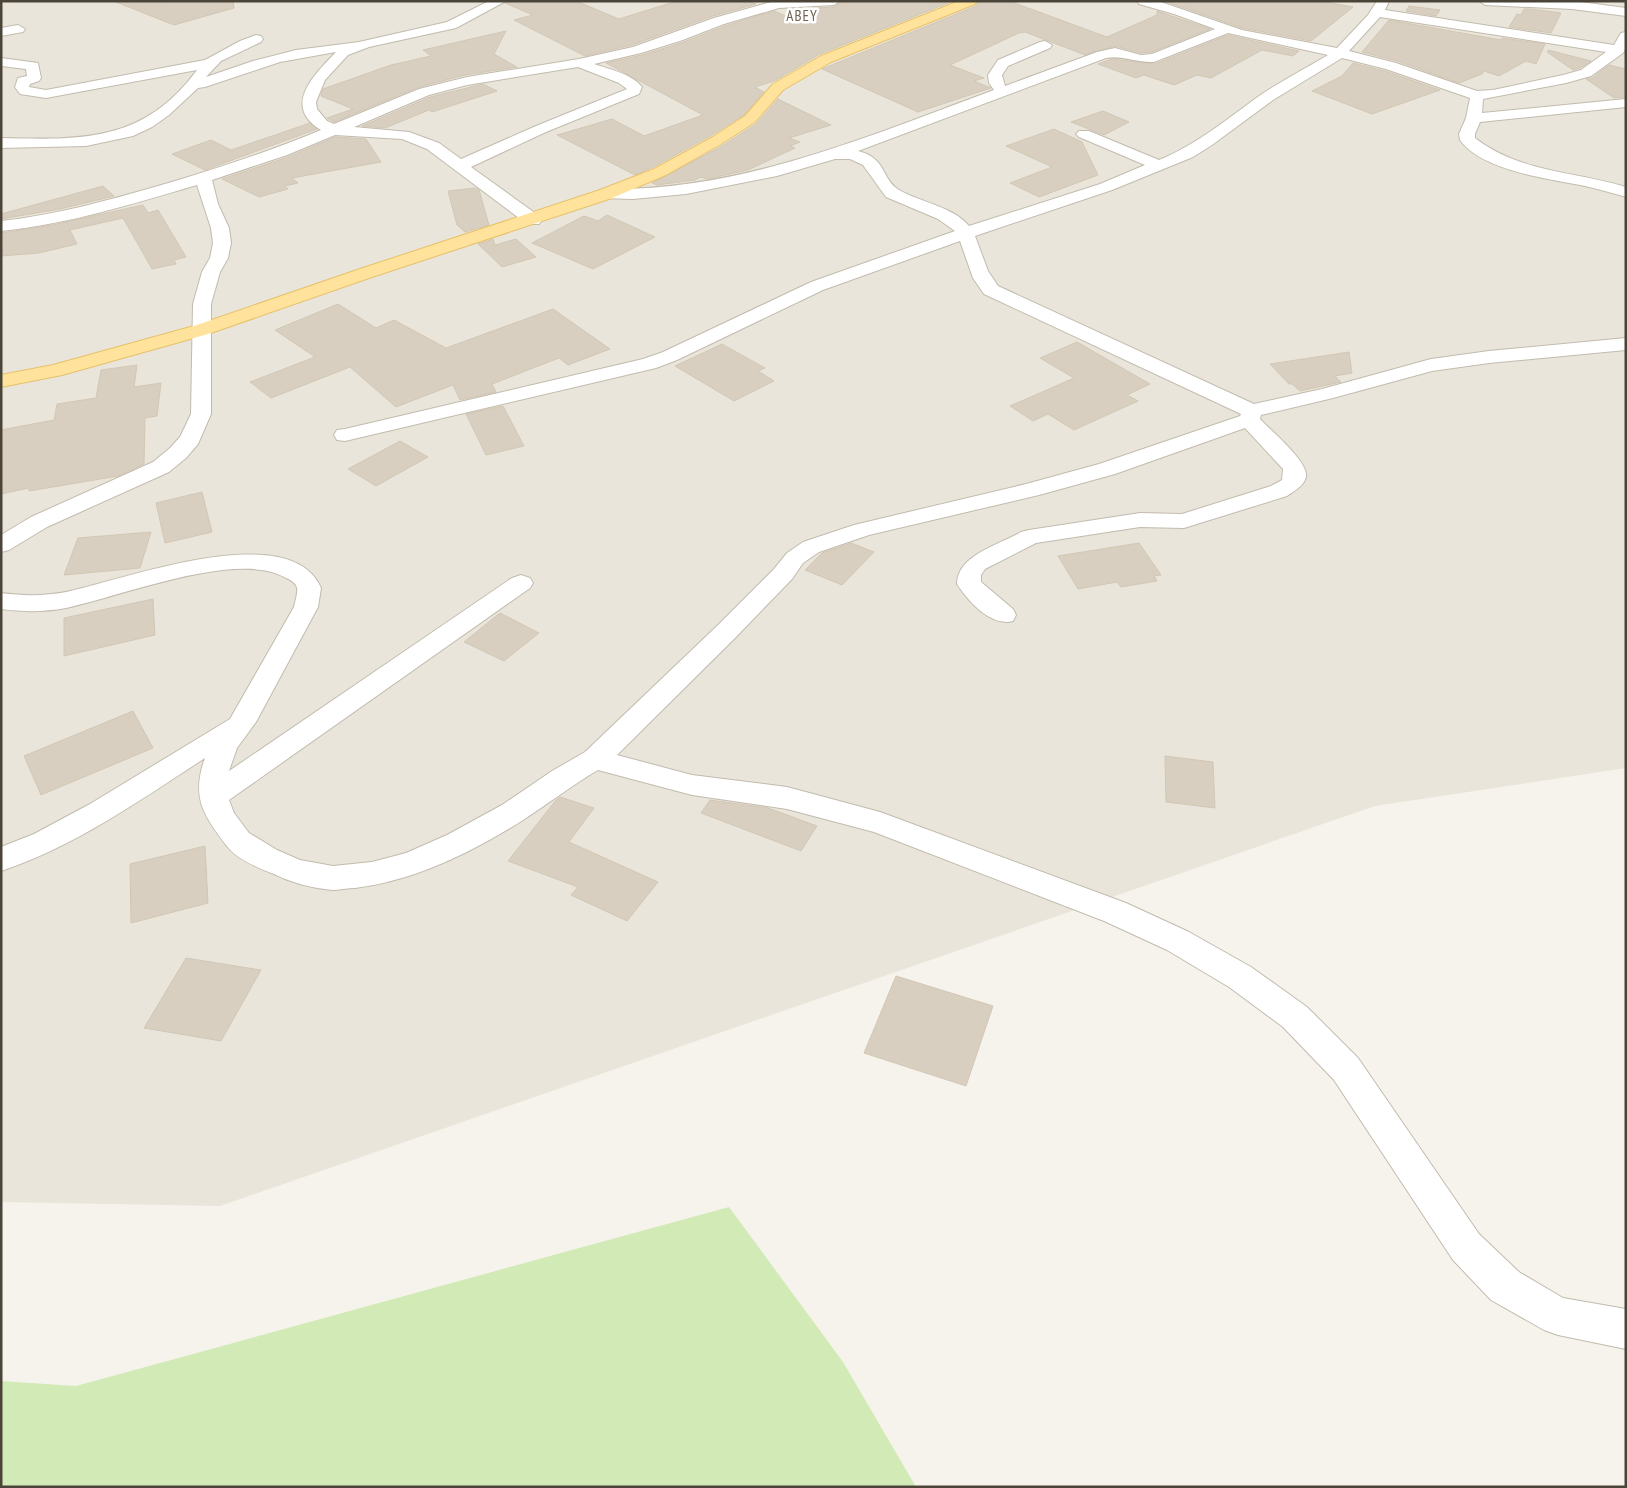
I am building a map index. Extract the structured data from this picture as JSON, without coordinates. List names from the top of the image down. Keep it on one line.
{"districts":["ABEY"]}
